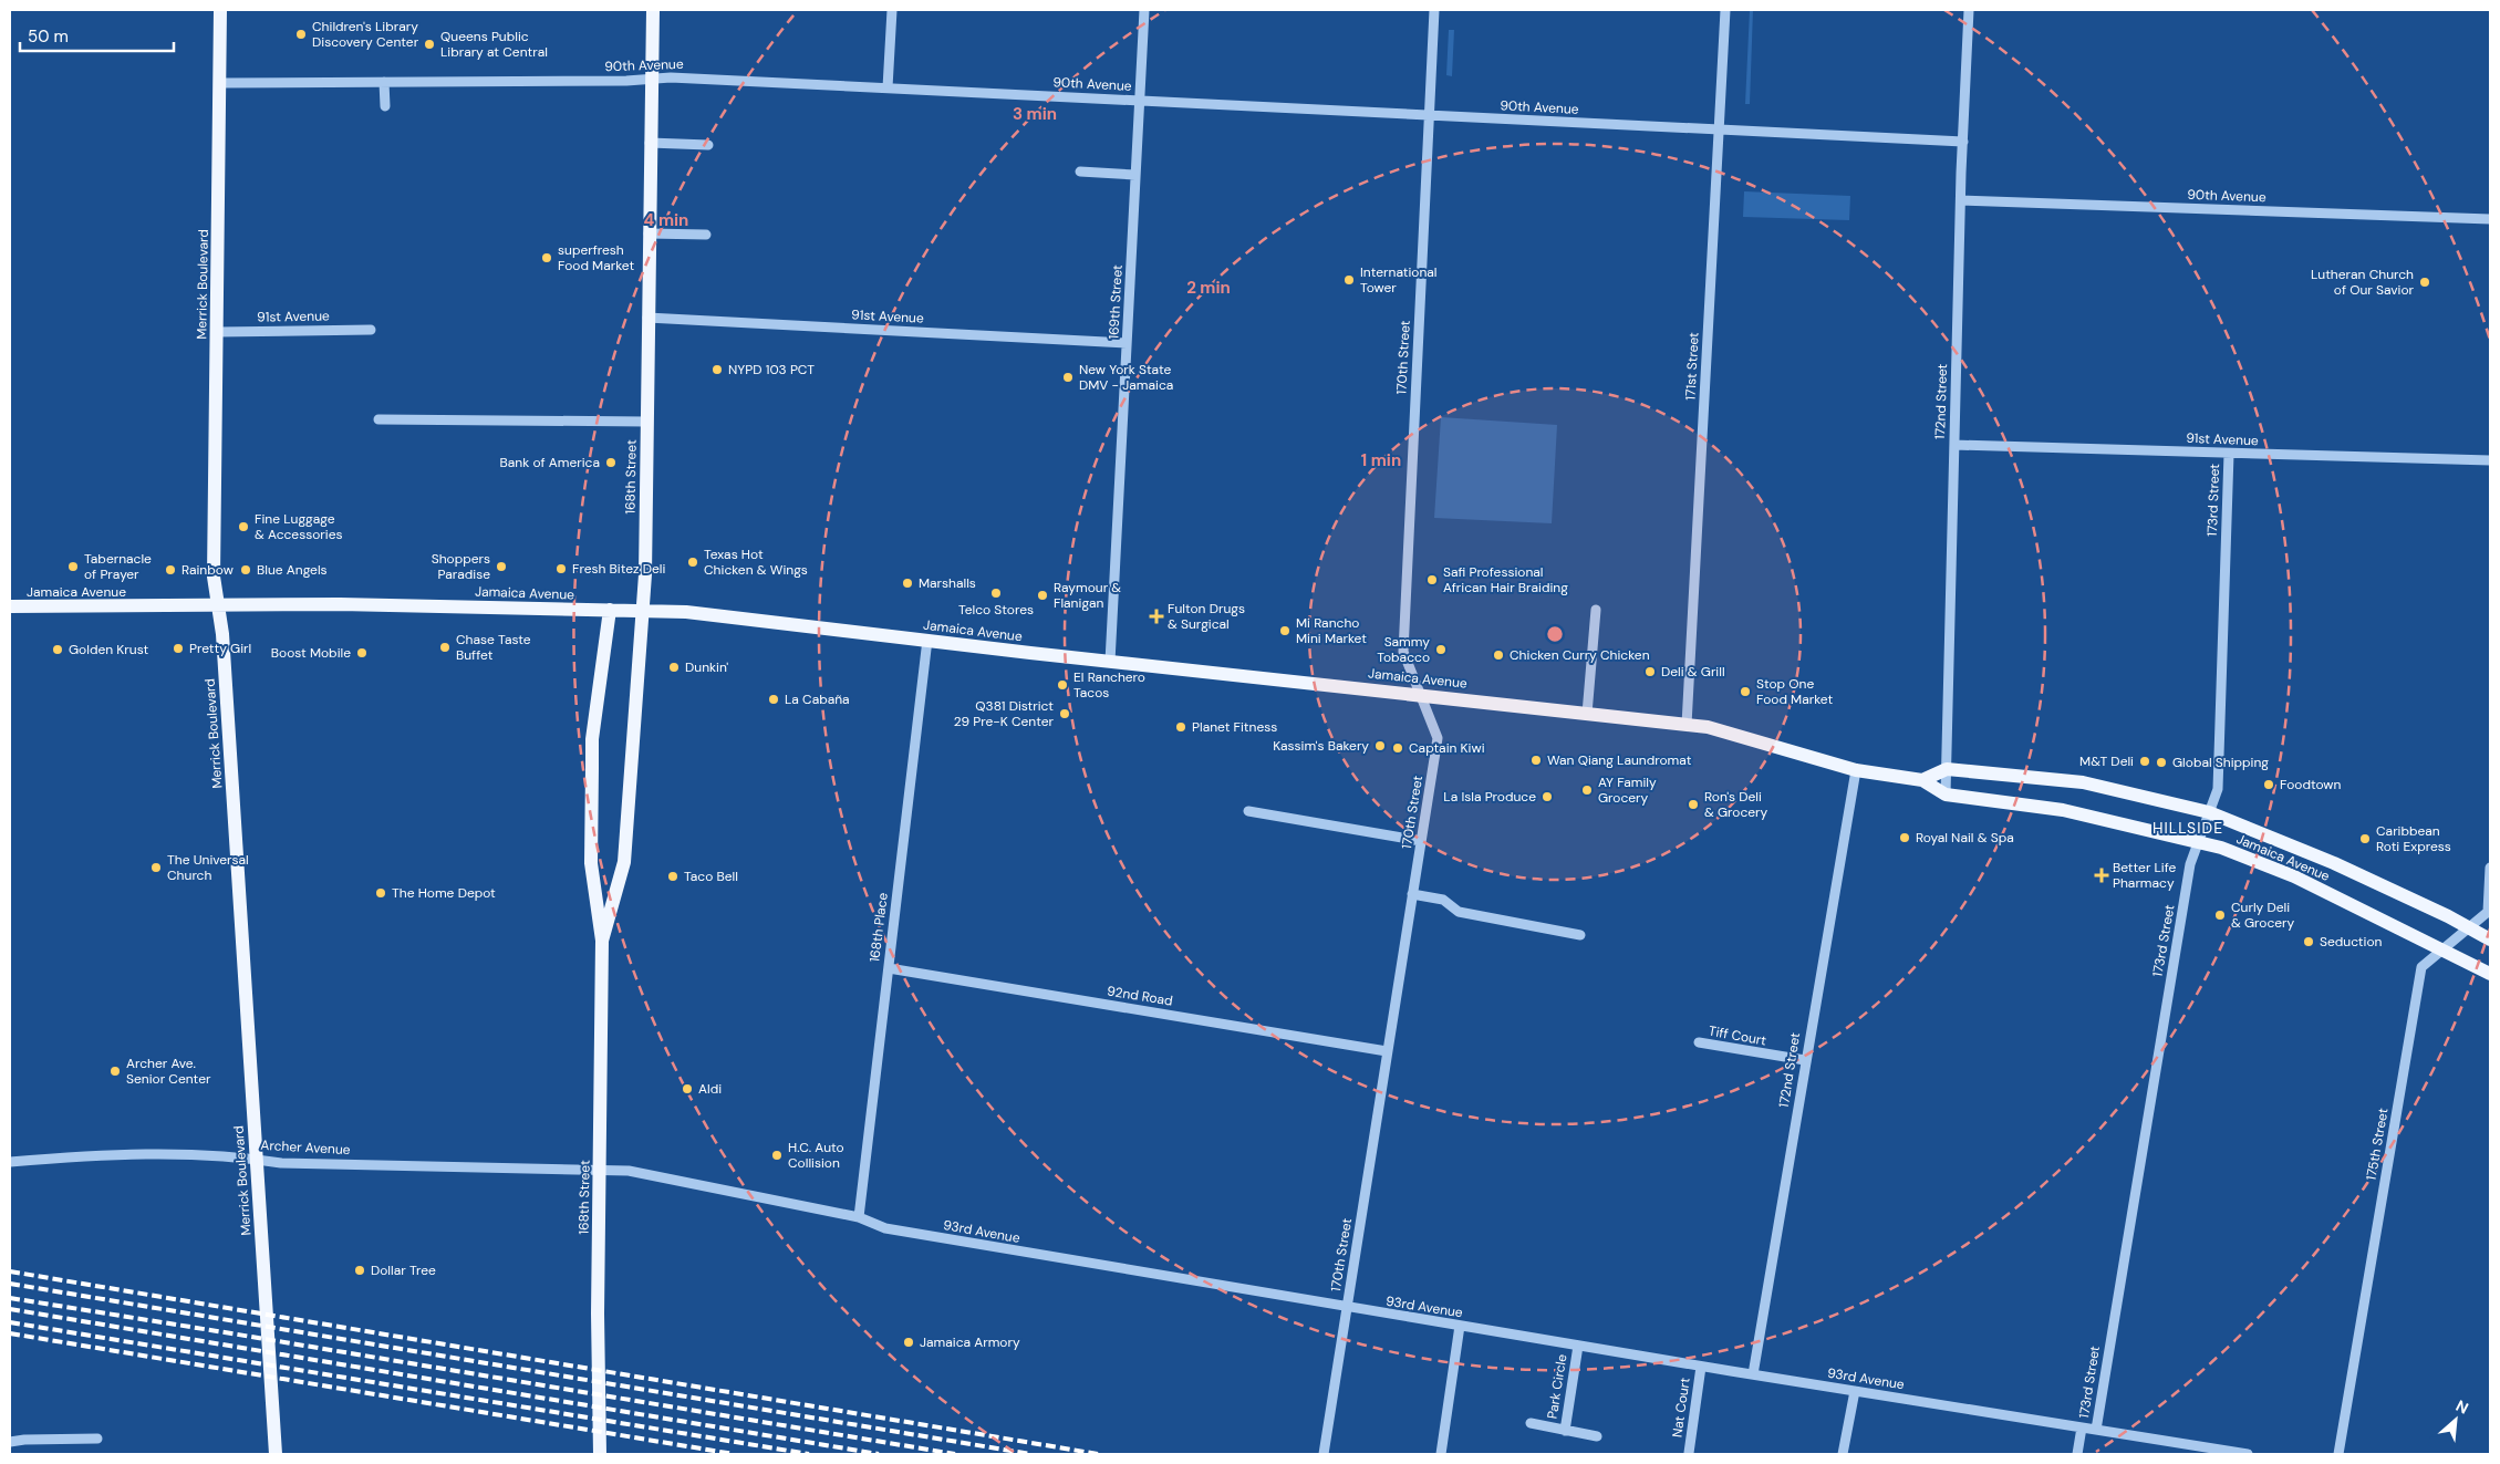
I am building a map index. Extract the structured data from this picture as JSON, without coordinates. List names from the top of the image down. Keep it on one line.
{"streets":{"main road":["Merrick Boulevard","168th Street","Jamaica Avenue"],"street":["90th Avenue","169th Street","91st Avenue","170th Street","171st Street","172nd Street","173rd Street","168th Place","92nd Road","Tiff Court","175th Street","Archer Avenue","93rd Avenue","Park Circle","Nat Court"]},"crossings":[["90th Avenue","Merrick Boulevard"],["90th Avenue","169th Street"],["90th Avenue","170th Street"],["90th Avenue","171st Street"],["90th Avenue","172nd Street"],["90th Avenue","168th Street"],["Merrick Boulevard","91st Avenue"],["Merrick Boulevard","Jamaica Avenue"],["Merrick Boulevard","Archer Avenue"],["169th Street","91st Avenue"],["169th Street","Jamaica Avenue"],["91st Avenue","172nd Street"],["91st Avenue","168th Street"],["91st Avenue","173rd Street"],["170th Street","Jamaica Avenue"],["170th Street","92nd Road"],["170th Street","93rd Avenue"],["171st Street","Jamaica Avenue"],["172nd Street","Jamaica Avenue"],["172nd Street","Tiff Court"],["172nd Street","93rd Avenue"],["168th Street","Jamaica Avenue"],["168th Street","Archer Avenue"],["168th Street","93rd Avenue"],["173rd Street","Jamaica Avenue"],["173rd Street","93rd Avenue"],["Jamaica Avenue","168th Place"],["Jamaica Avenue","175th Street"],["168th Place","92nd Road"],["168th Place","93rd Avenue"],["Archer Avenue","93rd Avenue"],["93rd Avenue","Park Circle"],["93rd Avenue","Nat Court"]],"districts":["HILLSIDE"],"places":{"other":["Children's Library Discovery Center","Queens Public Library at Central","superfresh Food Market","International Tower","Lutheran Church of Our Savior","NYPD 103 PCT","New York State DMV - Jamaica","Bank of America","Fine Luggage & Accessories","Texas Hot Chicken & Wings","Tabernacle of Prayer","Shoppers Paradise","Fresh Bitez Deli","Rainbow","Blue Angels","Safi Professional African Hair Braiding","Marshalls","Telco Stores","Raymour & Flanigan","Mi Rancho Mini Market","Chase Taste Buffet","Pretty Girl","Golden Krust","Sammy Tobacco","Boost Mobile","Chicken Curry Chicken","Dunkin'","Deli & Grill","El Ranchero Tacos","Stop One Food Market","La Cabaña","Q381 District 29 Pre-K Center","Planet Fitness","Kassim's Bakery","Captain Kiwi","Wan Qiang Laundromat","M&T Deli","Global Shipping","Foodtown","AY Family Grocery","La Isla Produce","Ron's Deli & Grocery","Royal Nail & Spa","Caribbean Roti Express","The Universal Church","Taco Bell","The Home Depot","Curly Deli & Grocery","Seduction","Archer Ave. Senior Center","Aldi","H.C. Auto Collision","Dollar Tree","Jamaica Armory"],"health":["Fulton Drugs & Surgical","Better Life Pharmacy"]},"scale_bar":"50 m","north":"top right","rings":["3 min","4 min","2 min","1 min"]}
